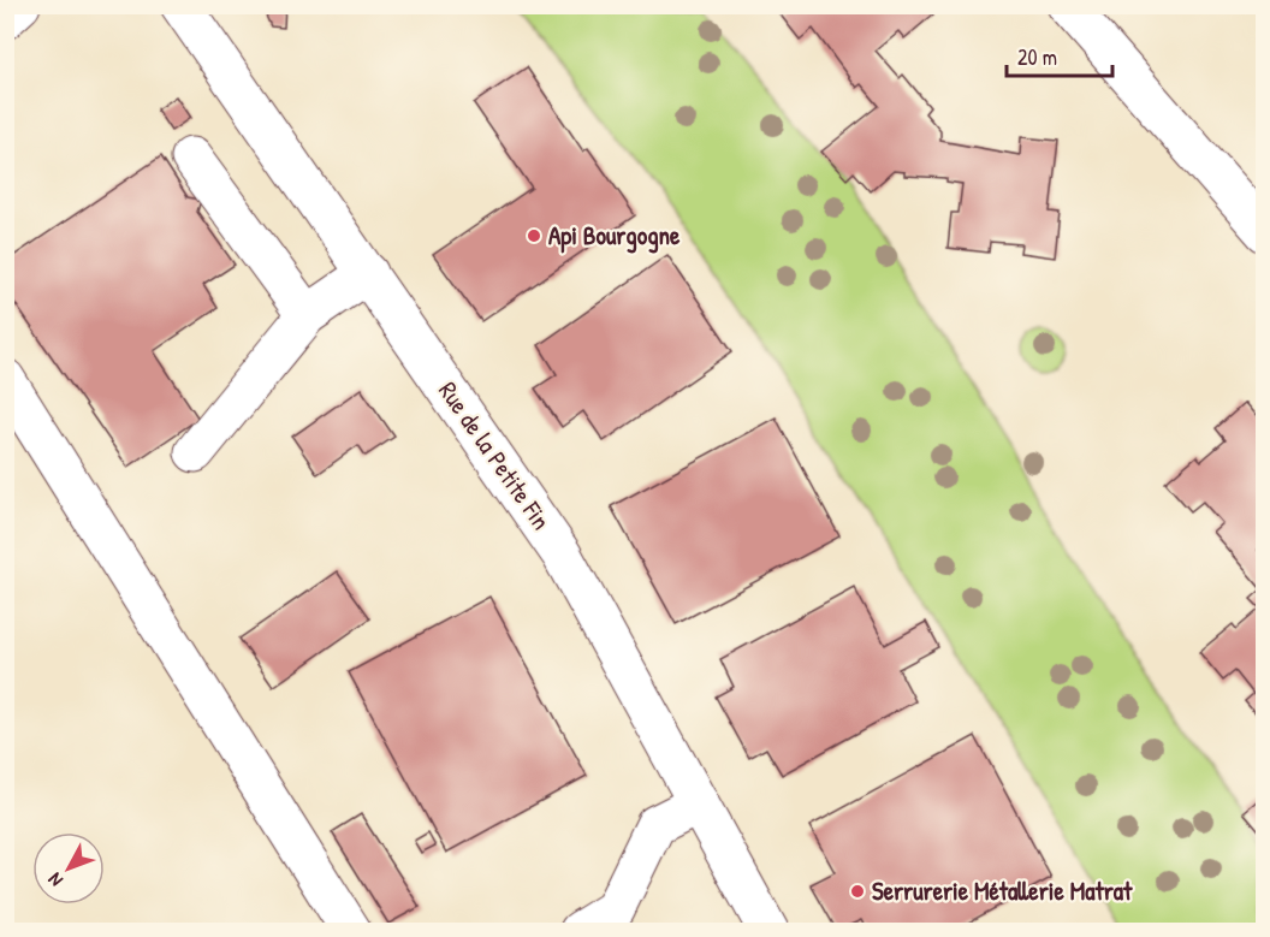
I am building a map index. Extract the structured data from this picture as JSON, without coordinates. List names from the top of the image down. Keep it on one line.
{"streets":{"street":["Rue de la Petite Fin"]},"places":["Api Bourgogne","Serrurerie Métallerie Matrat"],"scale_bar":"20 m","north":"bottom left"}
